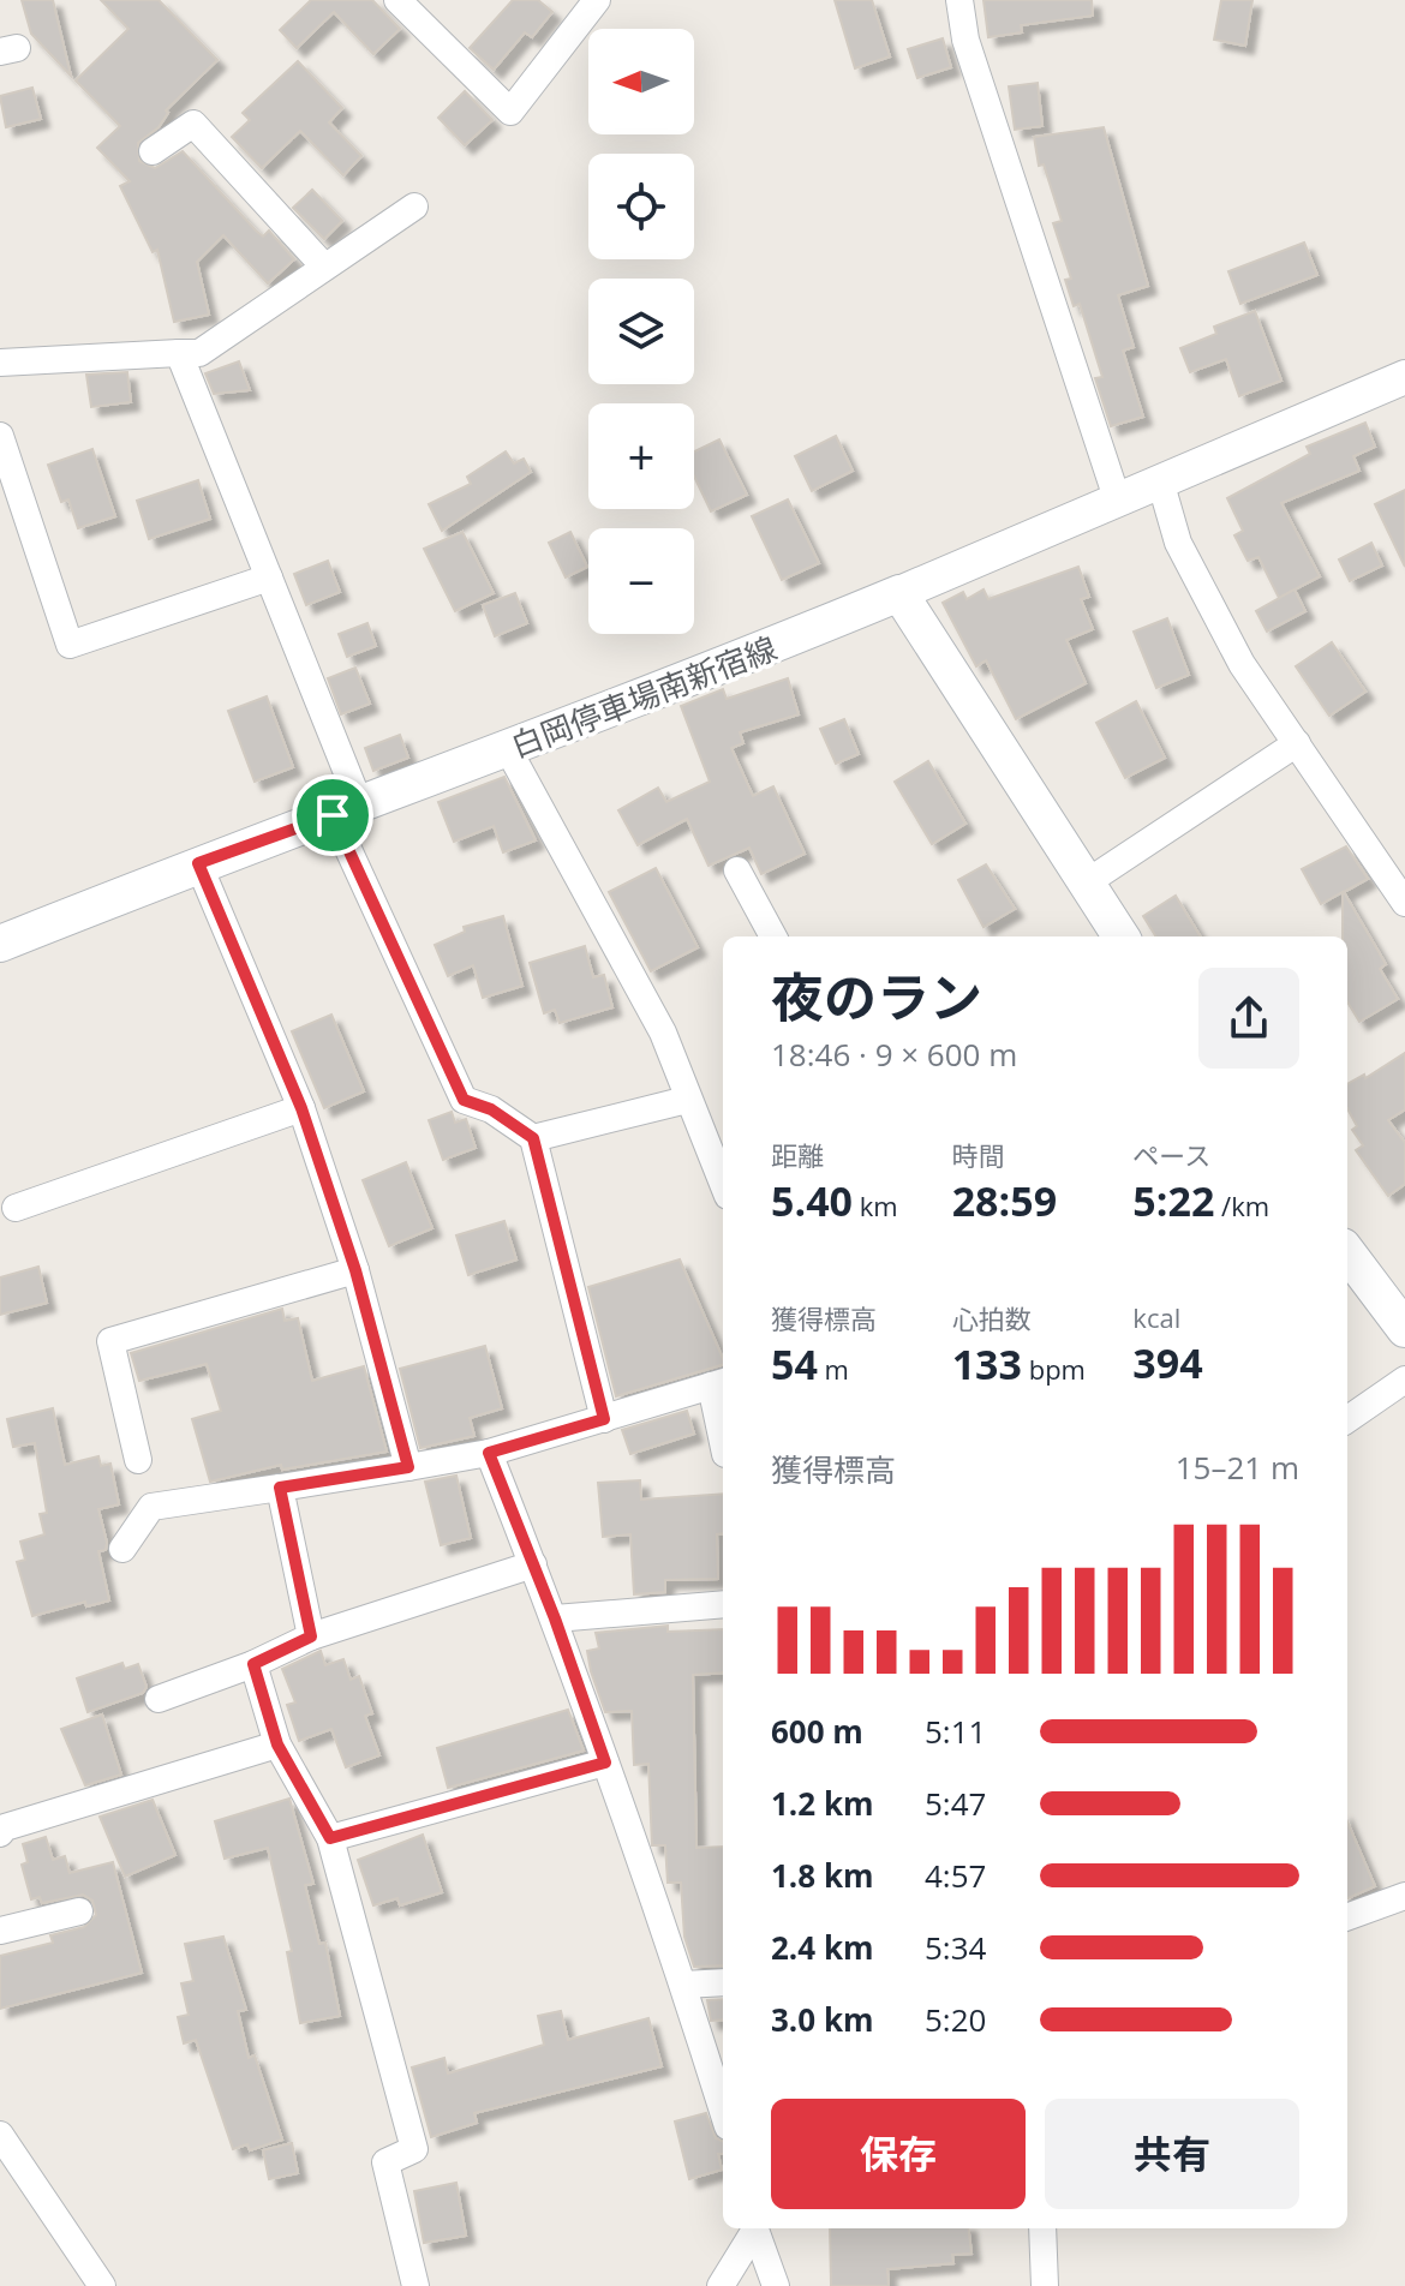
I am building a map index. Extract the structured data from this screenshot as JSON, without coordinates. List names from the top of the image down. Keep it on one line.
{"streets":{"main road":["白岡停車場南新宿線"]},"north":"left","page":{"map_buttons":["+","−"],"heading":["夜のラン","18:46 · 9 × 600 m"],"stats":[["距離","5.40 km"],["時間","28:59"],["ペース","5:22 /km"],["獲得標高","54 m"],["心拍数","133 bpm"],["kcal","394"]],"chart":["獲得標高","15–21 m"],"list":[{"name":"600 m","note":"5:11"},{"name":"1.2 km","note":"5:47"},{"name":"1.8 km","note":"4:57"},{"name":"2.4 km","note":"5:34"},{"name":"3.0 km","note":"5:20"}],"buttons":["保存","共有"]}}
